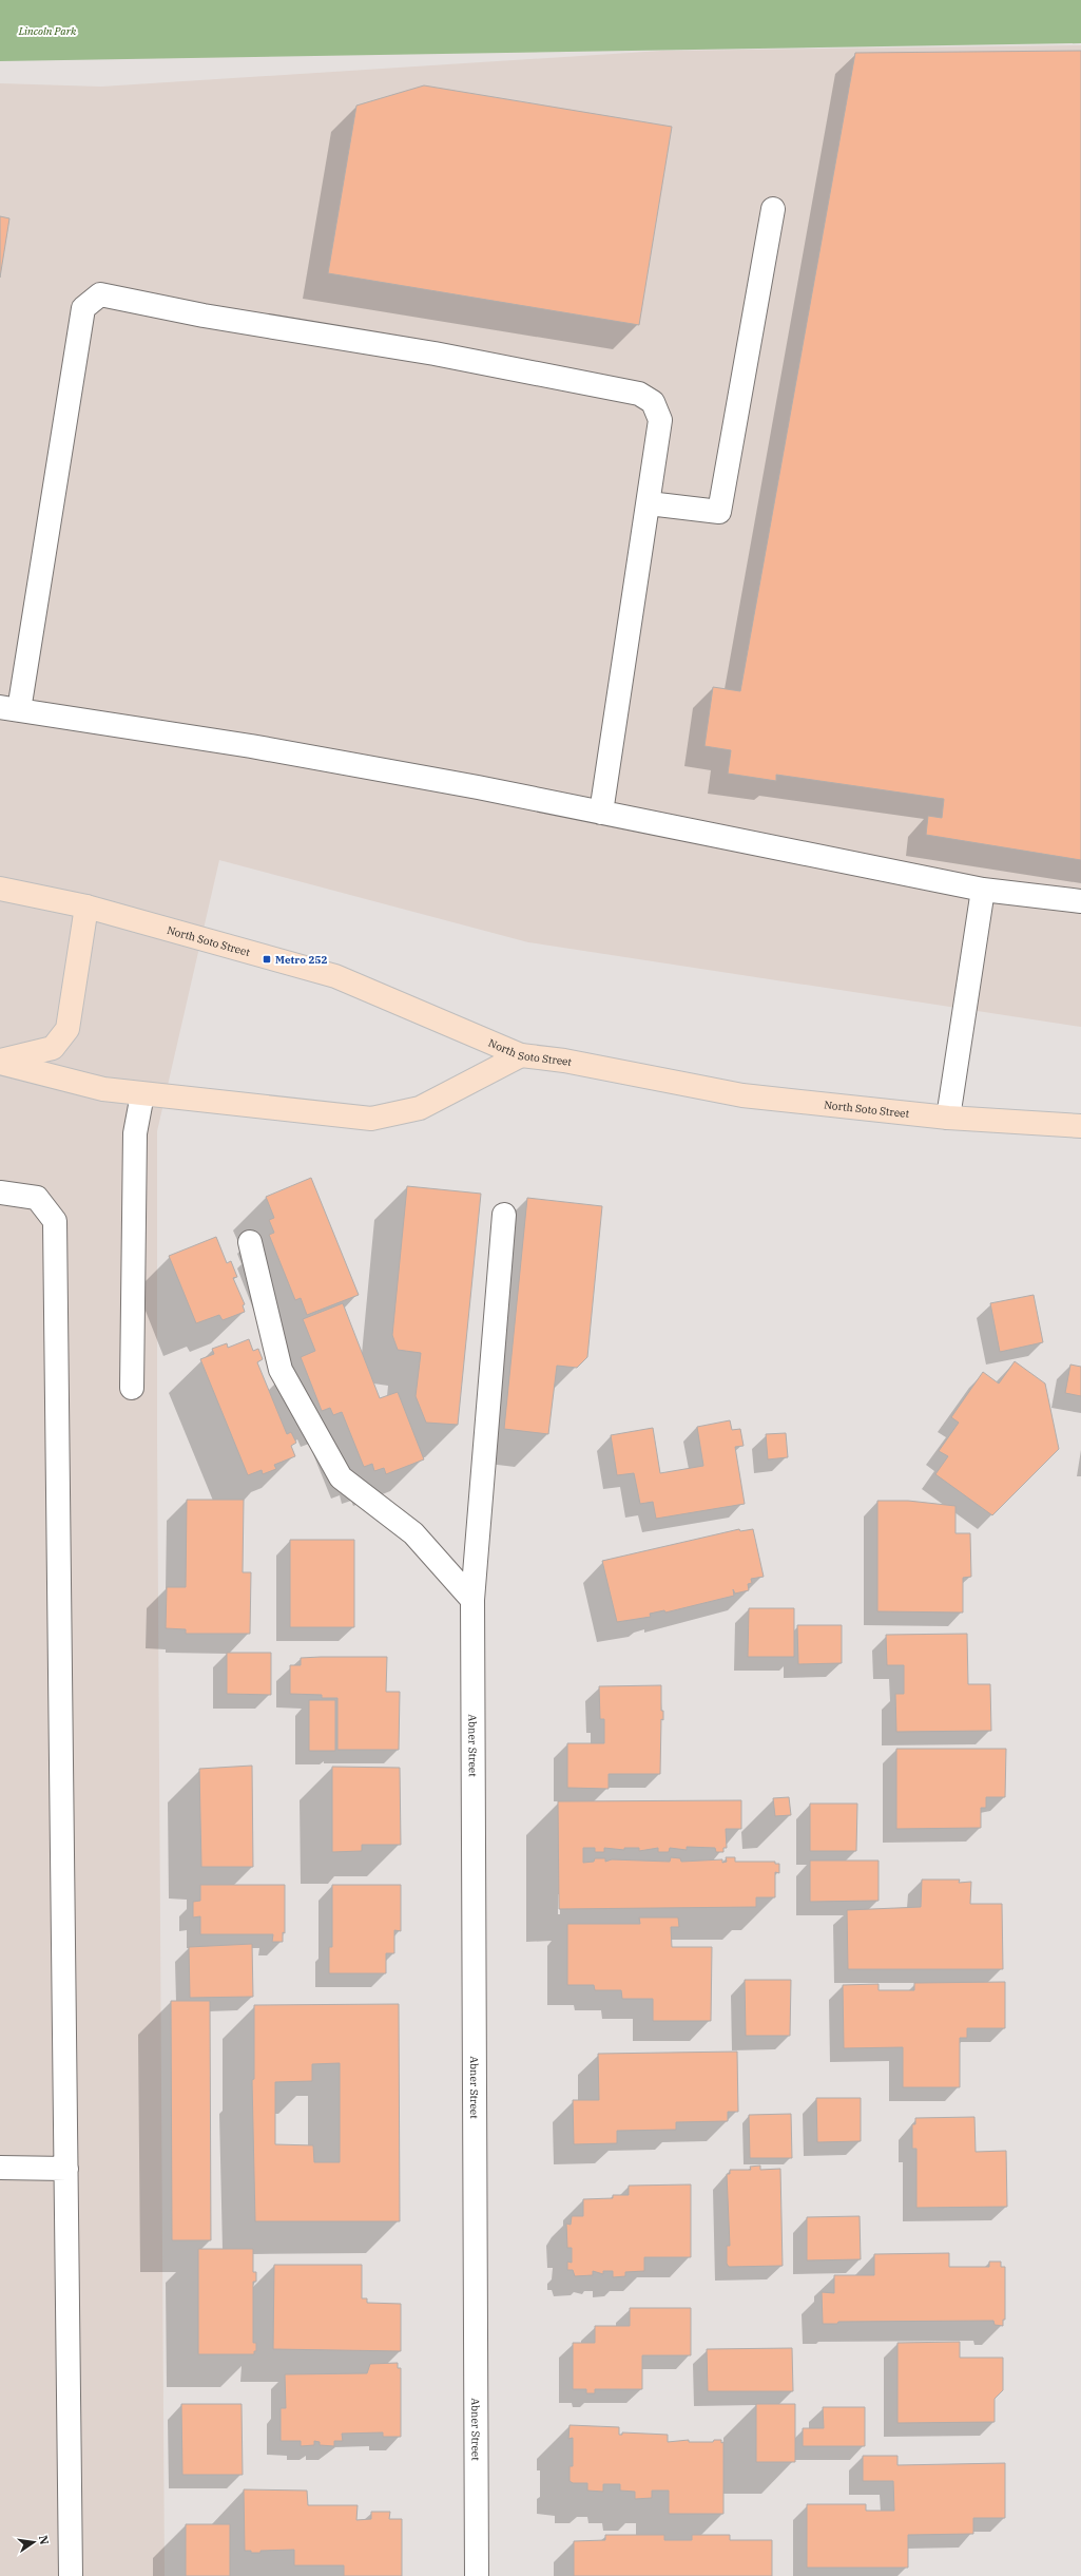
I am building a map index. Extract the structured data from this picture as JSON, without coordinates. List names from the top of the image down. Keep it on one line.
{"streets":{"main road":["North Soto Street"],"street":["Abner Street"]},"parks":["Lincoln Park"],"places":{"transit":["Metro 252"]},"north":"right"}
